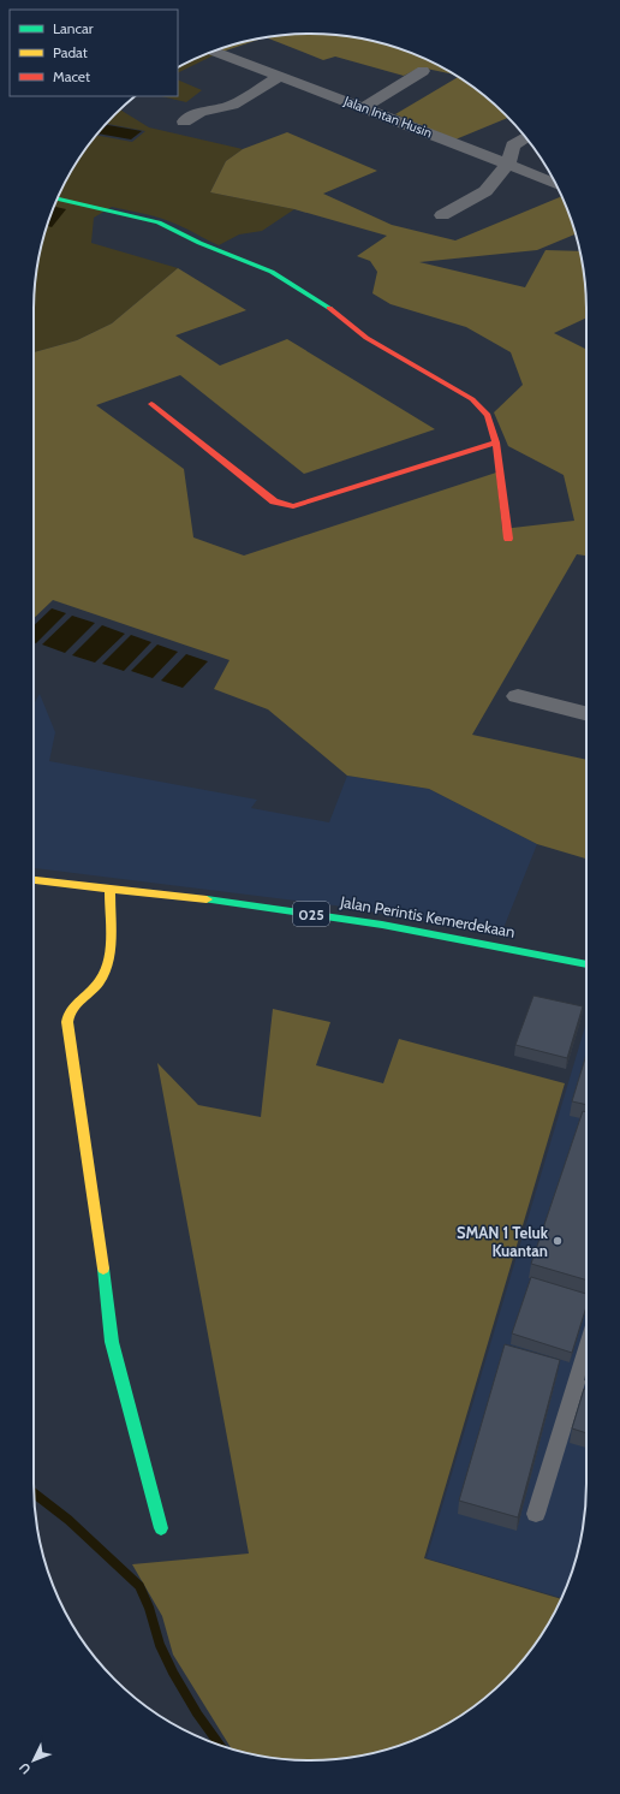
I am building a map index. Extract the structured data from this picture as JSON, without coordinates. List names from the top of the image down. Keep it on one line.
{"streets":{"main road":["025","Jalan Perintis Kemerdekaan"],"street":["Jalan Intan Husin"]},"places":["SMAN 1 Teluk Kuantan"],"legend":["Lancar","Padat","Macet"],"north":"bottom left"}
